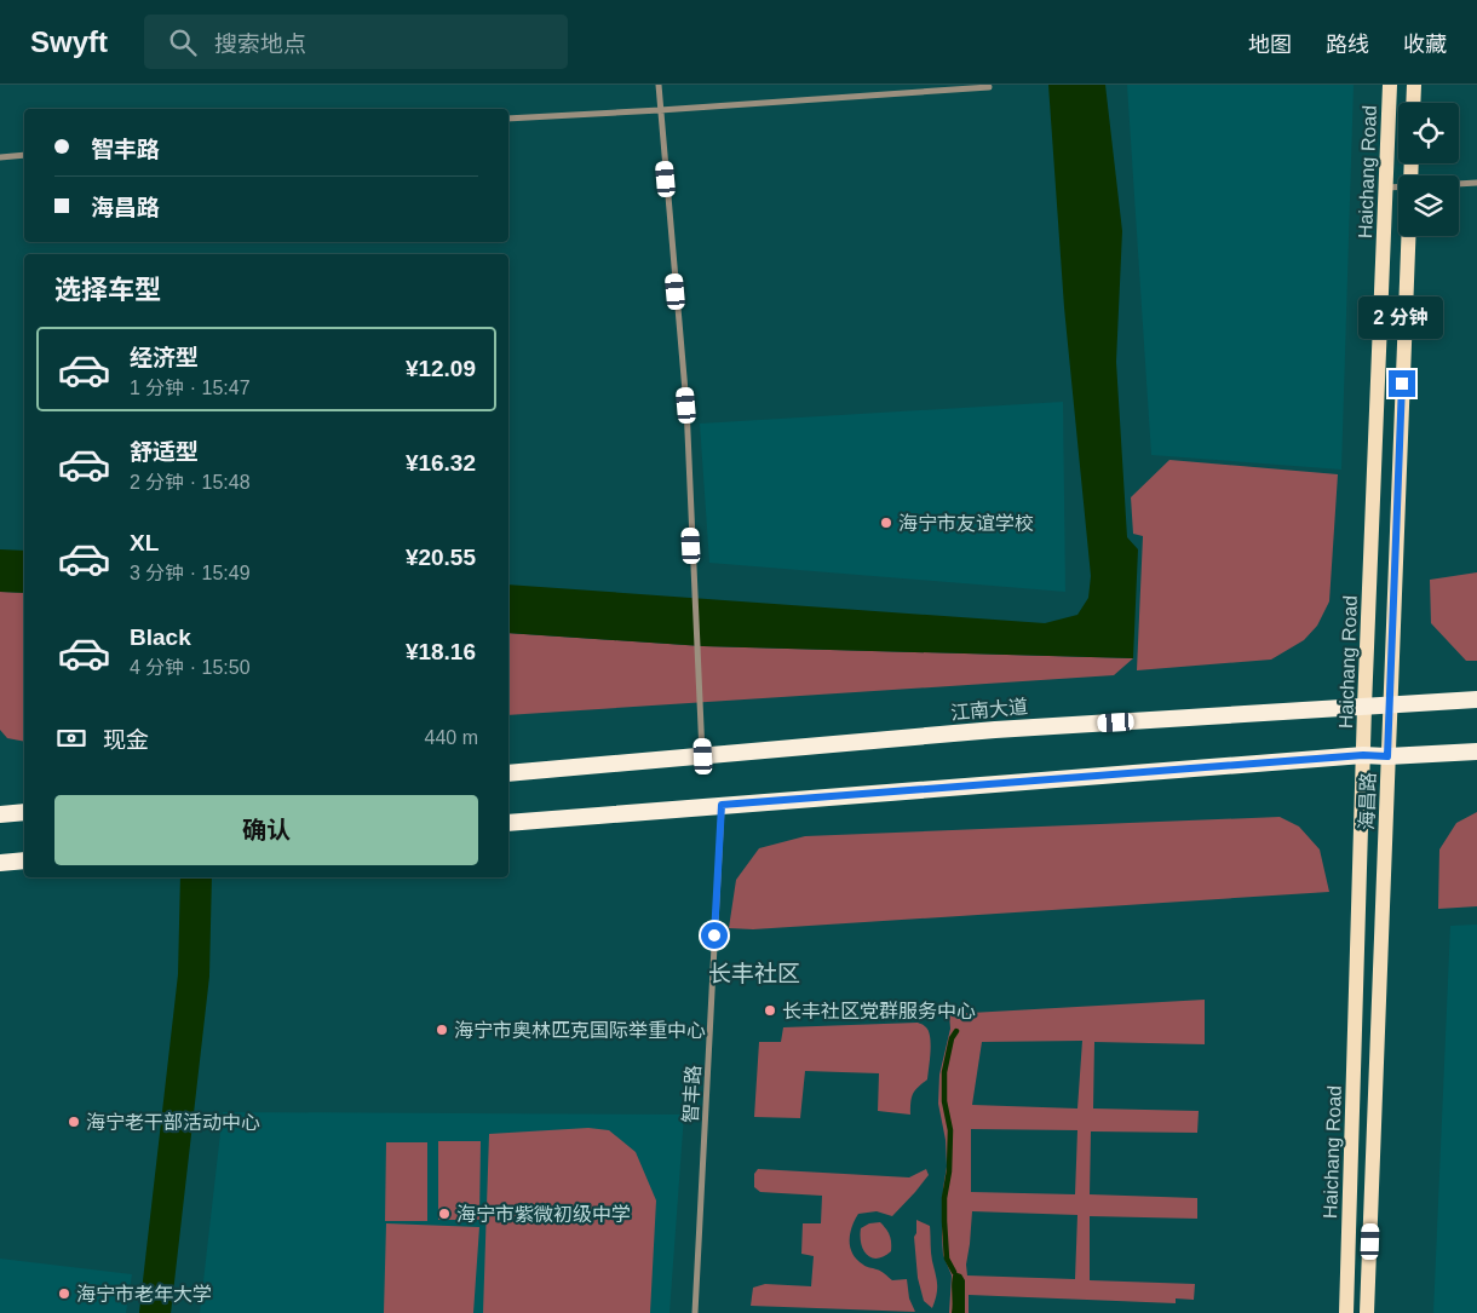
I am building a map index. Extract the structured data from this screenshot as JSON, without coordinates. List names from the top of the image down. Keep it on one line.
{"streets":{"highway":["江南大道"],"main road":["Haichang Road","海昌路"],"street":["智丰路"]},"crossings":[["Haichang Road","江南大道"],["江南大道","海昌路"]],"districts":["长丰社区"],"places":["海宁市友谊学校","长丰社区党群服务中心","海宁市奥林匹克国际举重中心","海宁老干部活动中心","海宁市紫微初级中学","海宁市老年大学"],"page":{"header":"Swyft","search":"搜索地点","nav":["地图","路线","收藏"],"banner":["智丰路","海昌路"],"heading":"选择车型","bubble":"2 分钟","list":[{"name":"经济型","note":"1 分钟 · 15:47","value":"¥12.09"},{"name":"舒适型","note":"2 分钟 · 15:48","value":"¥16.32"},{"name":"XL","note":"3 分钟 · 15:49","value":"¥20.55"},{"name":"Black","note":"4 分钟 · 15:50","value":"¥18.16"}],"pay":["现金","440 m"],"buttons":"确认"}}
